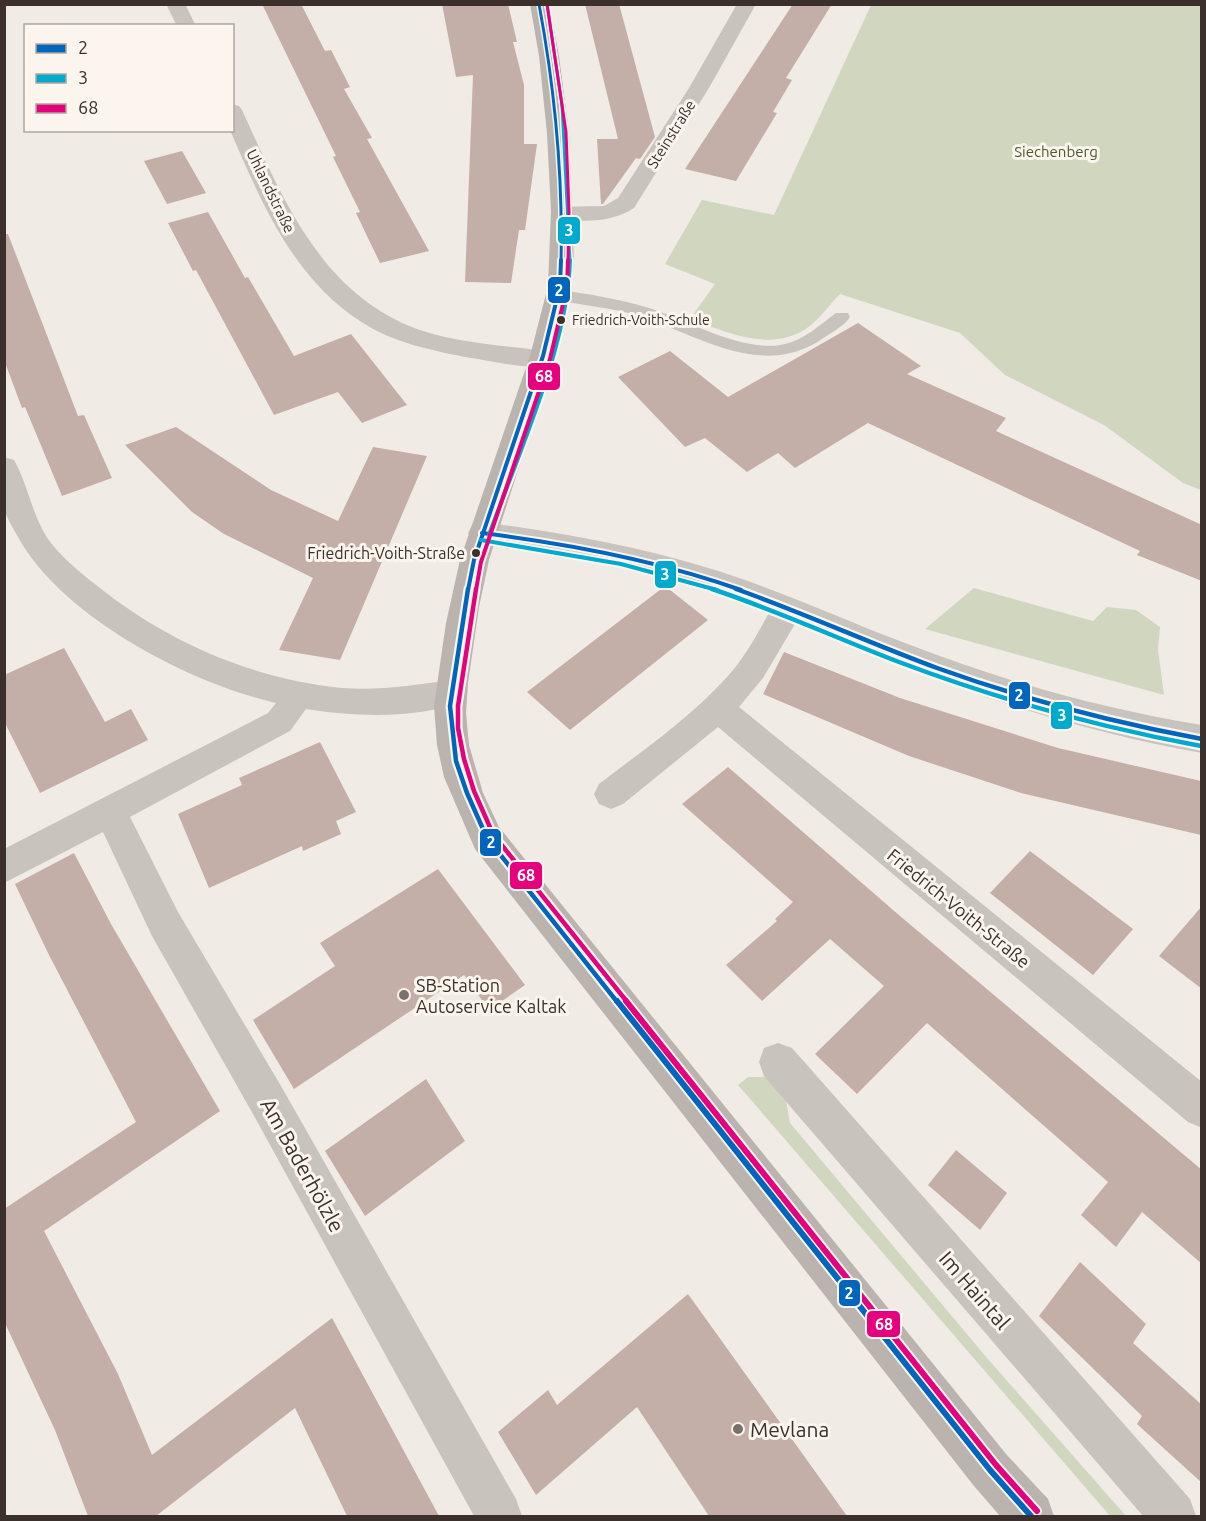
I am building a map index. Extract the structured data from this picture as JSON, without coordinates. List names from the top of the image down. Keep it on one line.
{"streets":{"street":["Steinstraße","Uhlandstraße","Friedrich-Voith-Straße","Am Baderhölzle","Im Haintal"]},"parks":["Siechenberg"],"places":["Friedrich-Voith-Schule","Friedrich-Voith-Straße","SB-Station Autoservice Kaltak","Mevlana"],"lines":["transit line 2","transit line 3","transit line 68"],"legend":["2","3","68"]}
